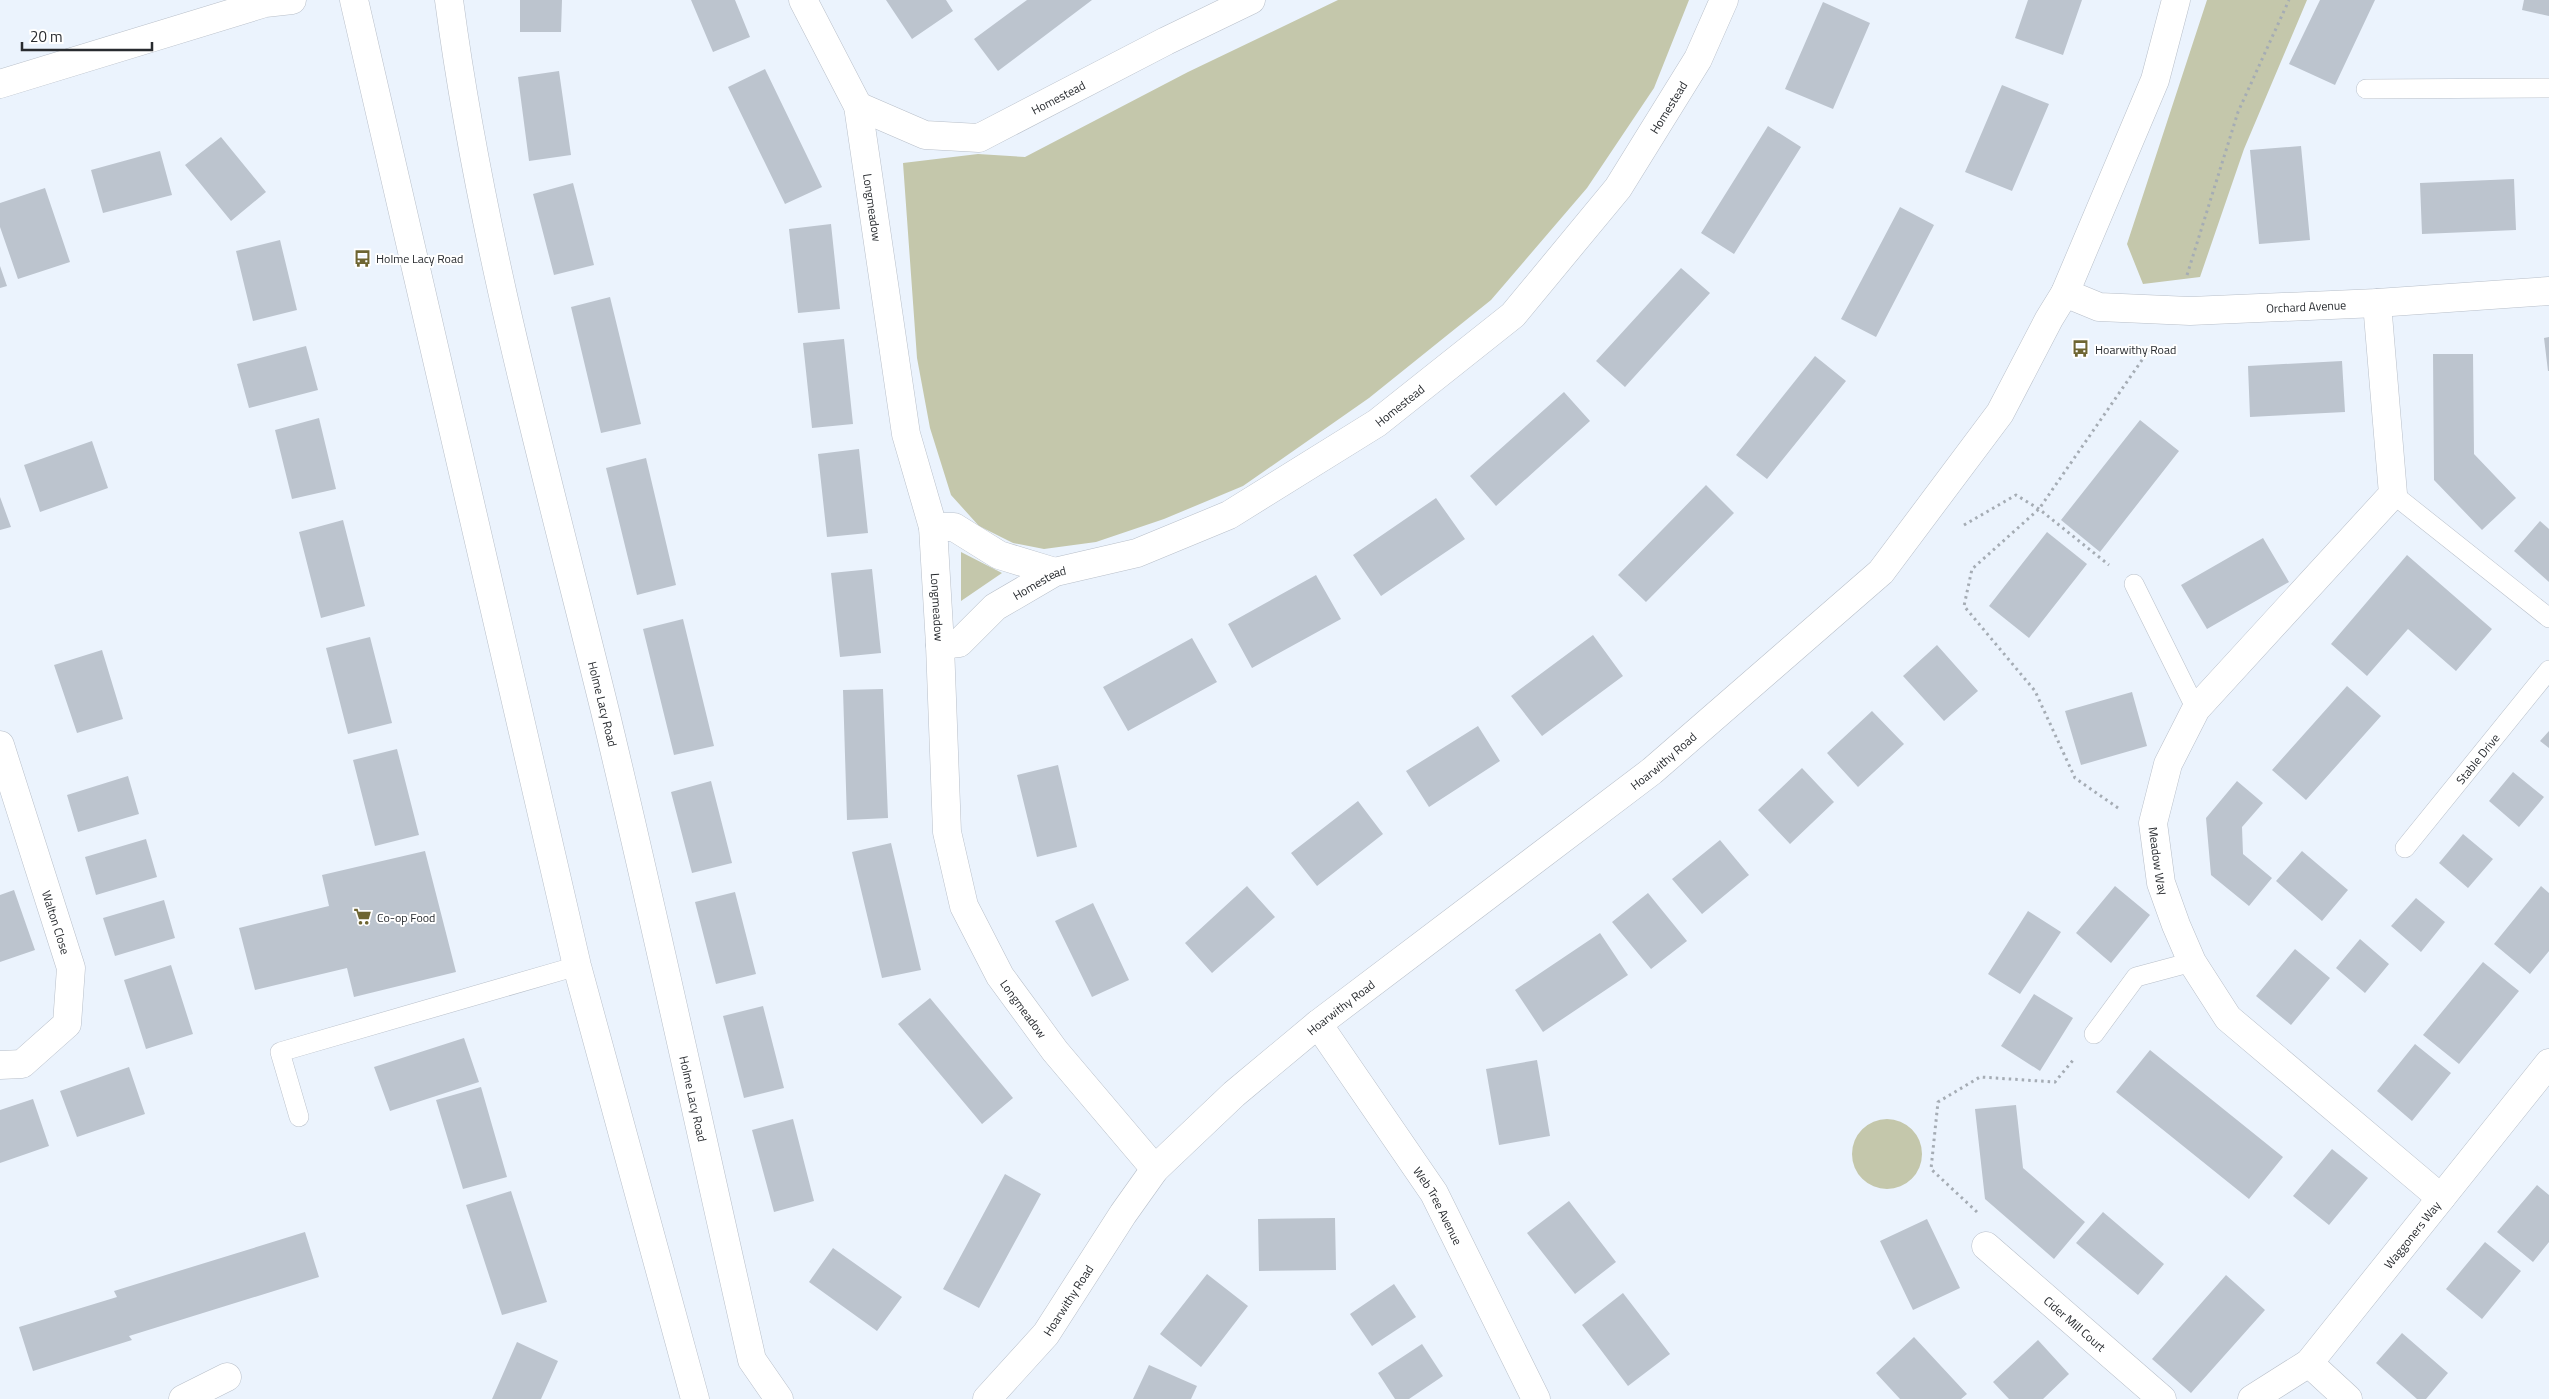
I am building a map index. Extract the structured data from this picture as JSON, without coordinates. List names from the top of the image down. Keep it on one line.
{"streets":{"street":["Homestead","Longmeadow","Orchard Avenue","Holme Lacy Road","Hoarwithy Road","Meadow Way","Walton Close","Web Tree Avenue","Waggoners Way","Cider Mill Court"],"lane":["Stable Drive"]},"crossings":[["Homestead","Longmeadow"],["Longmeadow","Hoarwithy Road"],["Orchard Avenue","Hoarwithy Road"],["Hoarwithy Road","Web Tree Avenue"],["Meadow Way","Waggoners Way"]],"places":{"bus stop":["Holme Lacy Road","Hoarwithy Road"],"supermarket":["Co-op Food"]},"scale_bar":"20 m"}
